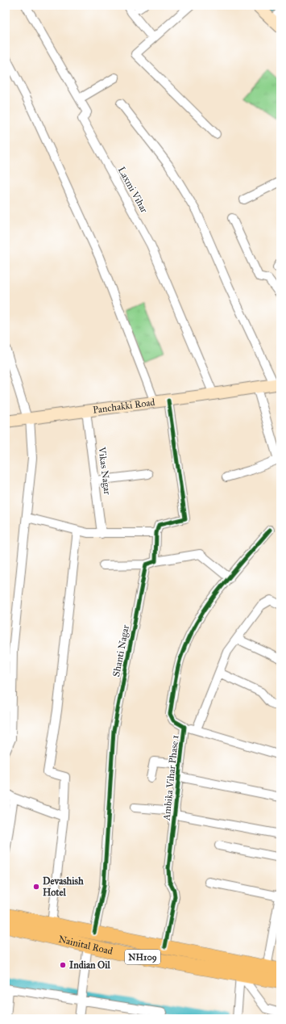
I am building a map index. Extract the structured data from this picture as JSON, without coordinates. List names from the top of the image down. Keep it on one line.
{"streets":{"highway":["Nainital Road","NH109"],"main road":["Panchakki Road"],"street":["Laxmi Vihar","Vikas Nagar","Shanti Nagar","Ambika Vihar Phase 1"]},"crossings":[["Laxmi Vihar","Panchakki Road"],["Panchakki Road","Vikas Nagar"],["Shanti Nagar","Nainital Road"],["Ambika Vihar Phase 1","Nainital Road"]],"places":["Devashish Hotel","Indian Oil"]}
